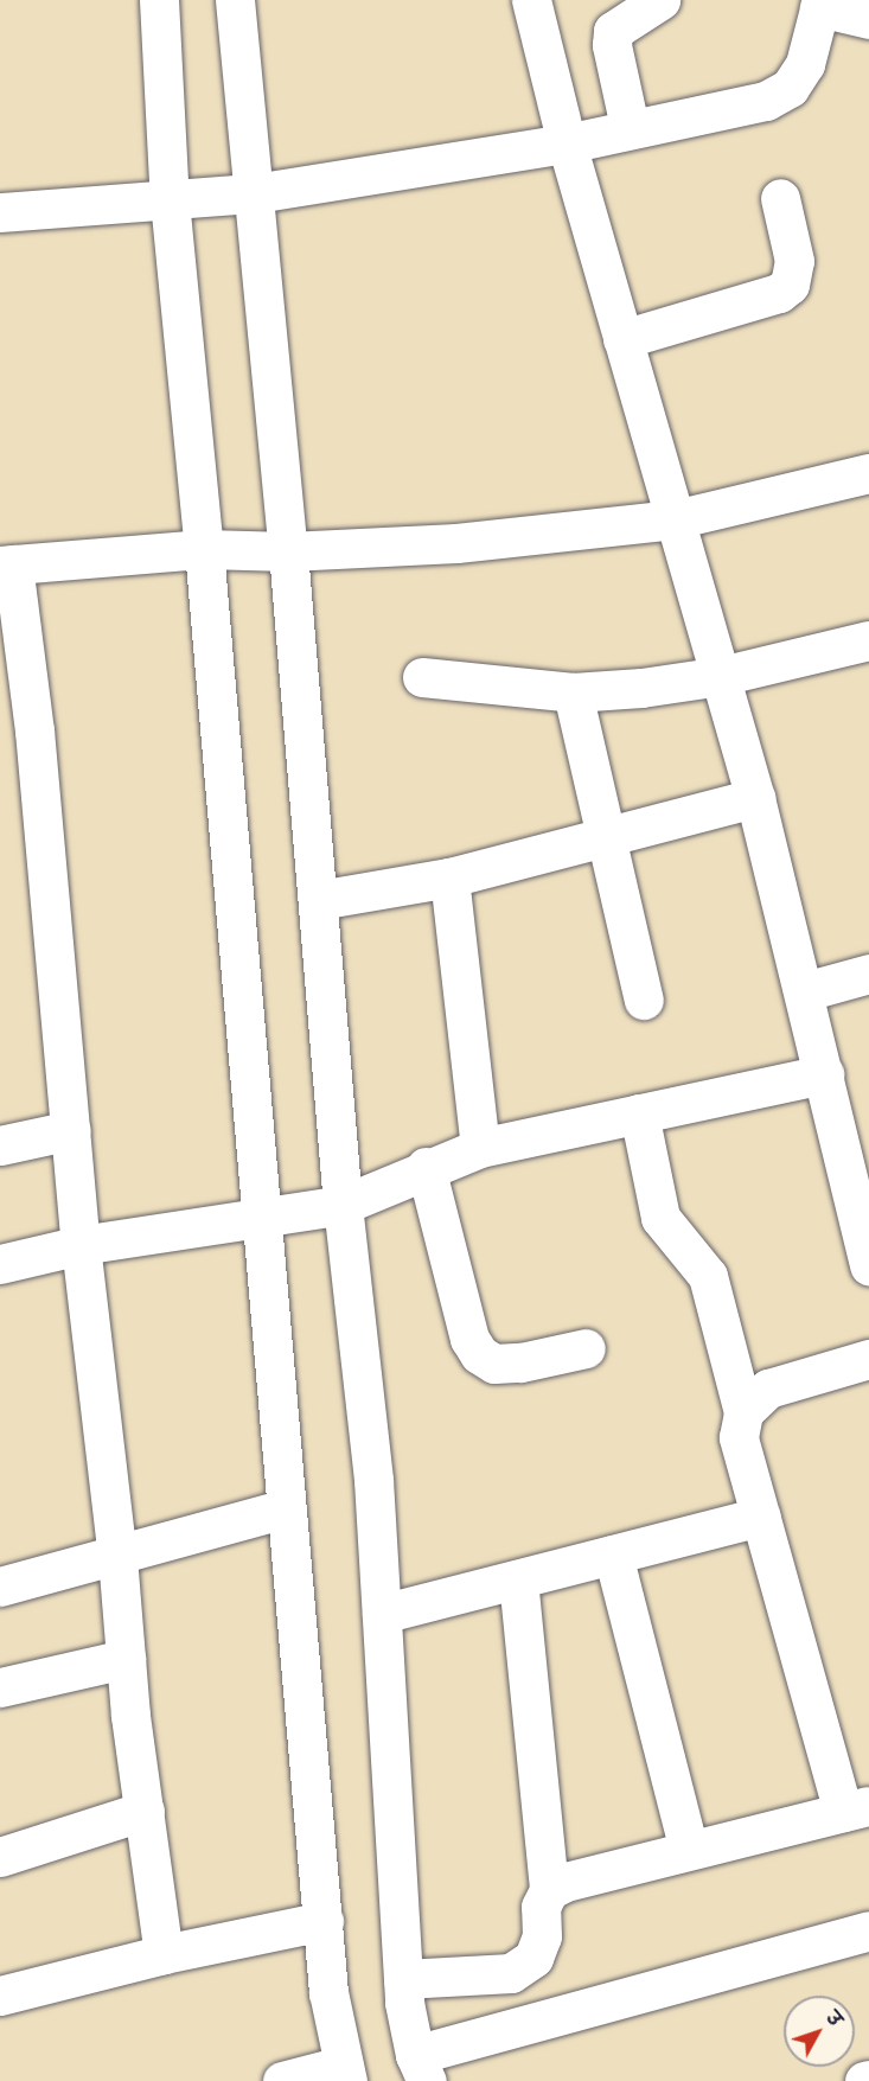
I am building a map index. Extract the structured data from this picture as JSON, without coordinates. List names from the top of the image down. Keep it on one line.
{"north":"top right"}
